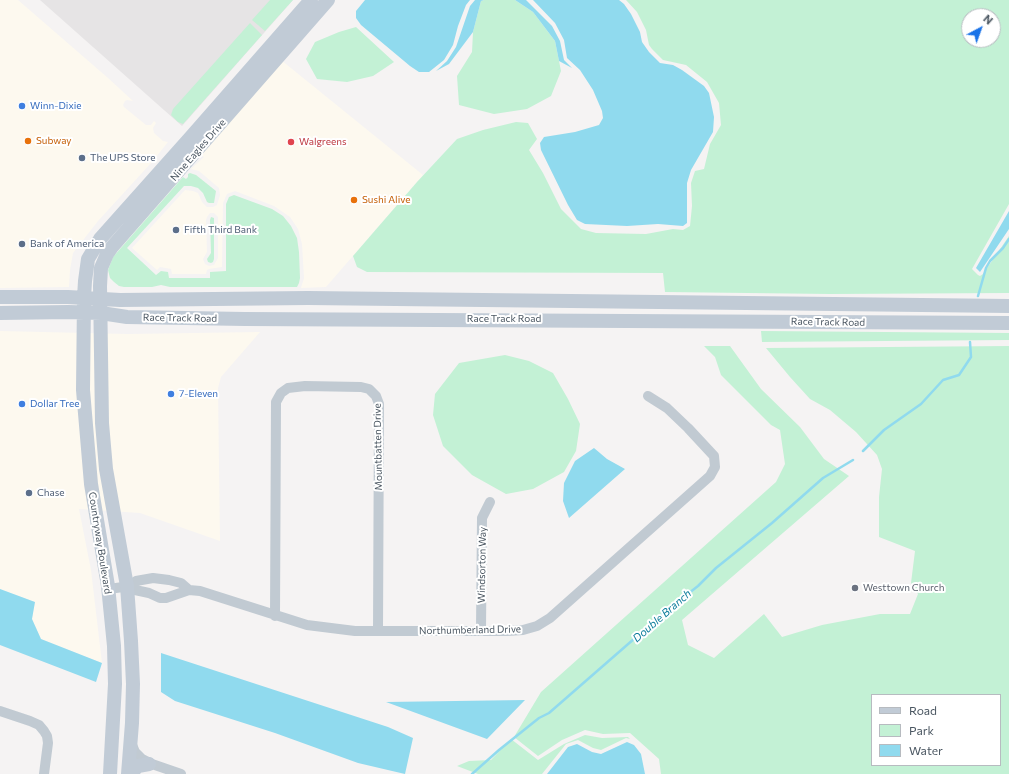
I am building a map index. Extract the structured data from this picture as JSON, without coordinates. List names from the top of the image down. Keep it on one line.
{"streets":{"main road":["Nine Eagles Drive","Race Track Road","Countryway Boulevard"],"street":["Mountbatten Drive","Windsorton Way","Northumberland Drive"]},"crossings":[["Nine Eagles Drive","Race Track Road"],["Nine Eagles Drive","Countryway Boulevard"],["Race Track Road","Countryway Boulevard"],["Mountbatten Drive","Northumberland Drive"],["Countryway Boulevard","Northumberland Drive"],["Windsorton Way","Northumberland Drive"]],"water":["Double Branch"],"places":["Winn-Dixie","Subway","Walgreens","The UPS Store","Sushi Alive","Fifth Third Bank","Bank of America","7-Eleven","Dollar Tree","Chase","Westtown Church"],"legend":["Road","Park","Water"],"north":"top right"}
